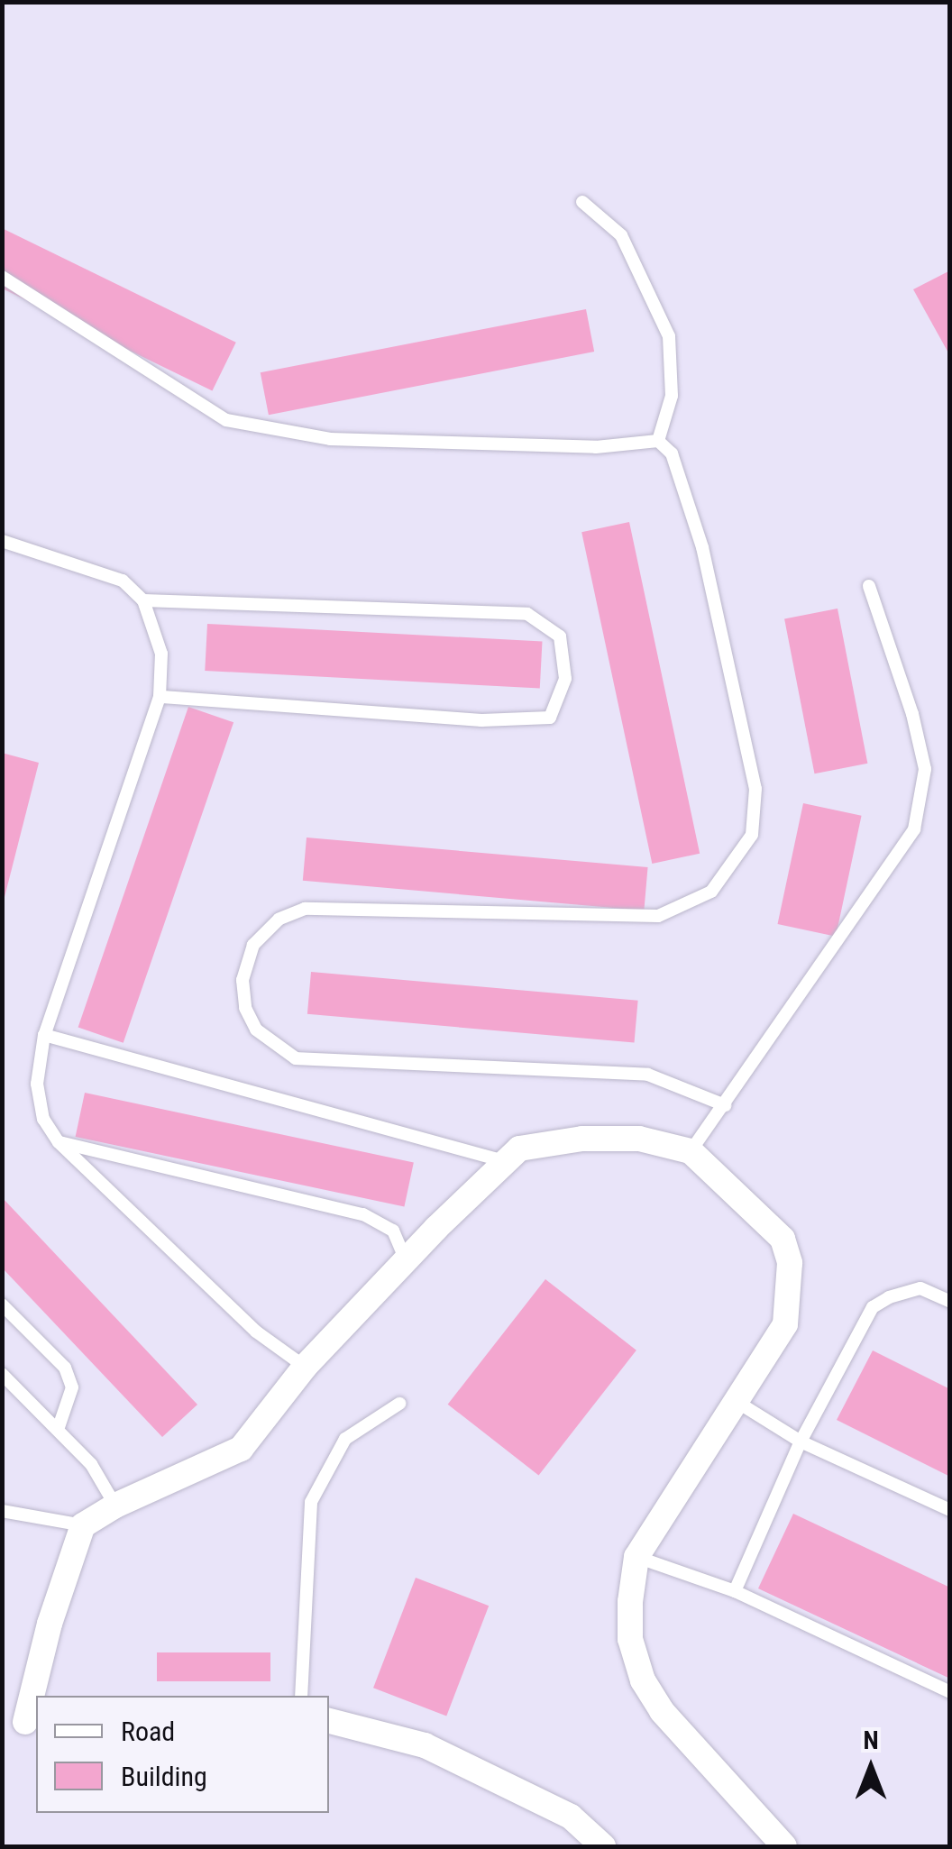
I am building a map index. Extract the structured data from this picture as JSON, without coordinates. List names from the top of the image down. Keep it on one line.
{"legend":["Road","Building"],"north":"top"}
